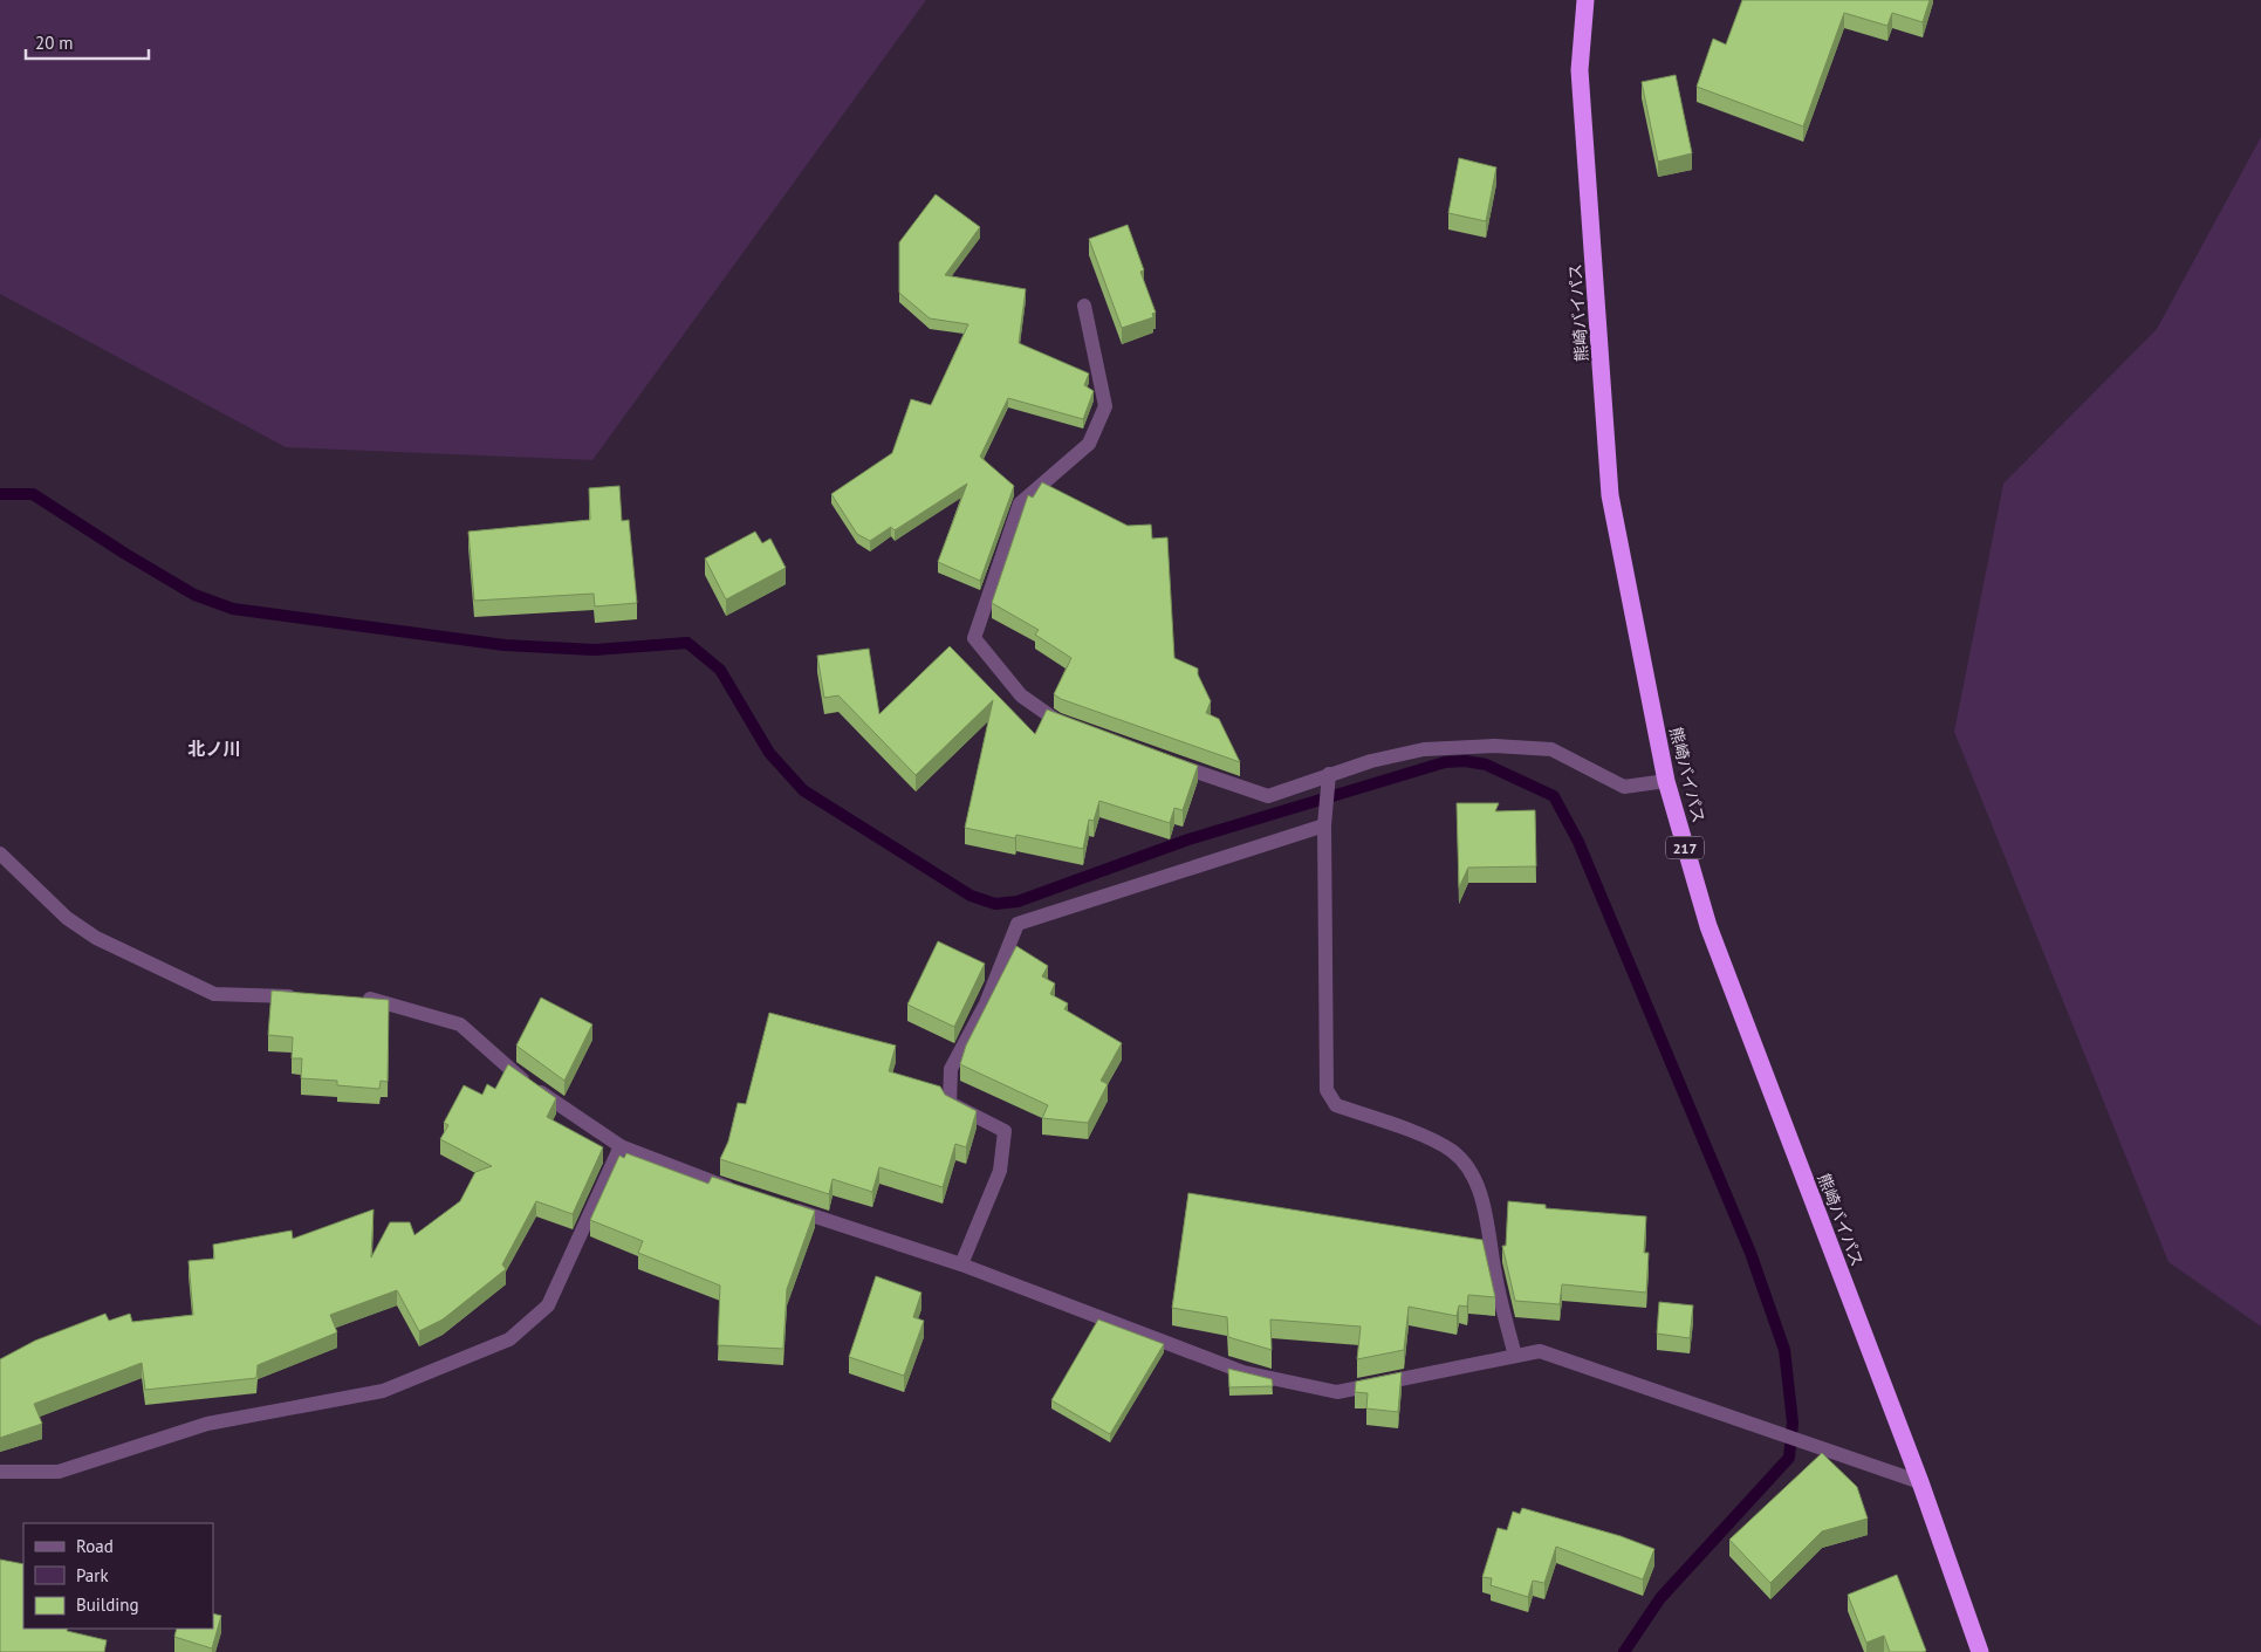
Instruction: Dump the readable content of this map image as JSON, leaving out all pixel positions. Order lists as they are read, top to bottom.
{
  "streets": {
    "highway": ["熊崎バイパス", "217"]
  },
  "districts": ["北ノ川"],
  "legend": ["Road", "Park", "Building"],
  "scale_bar": "20 m"
}
